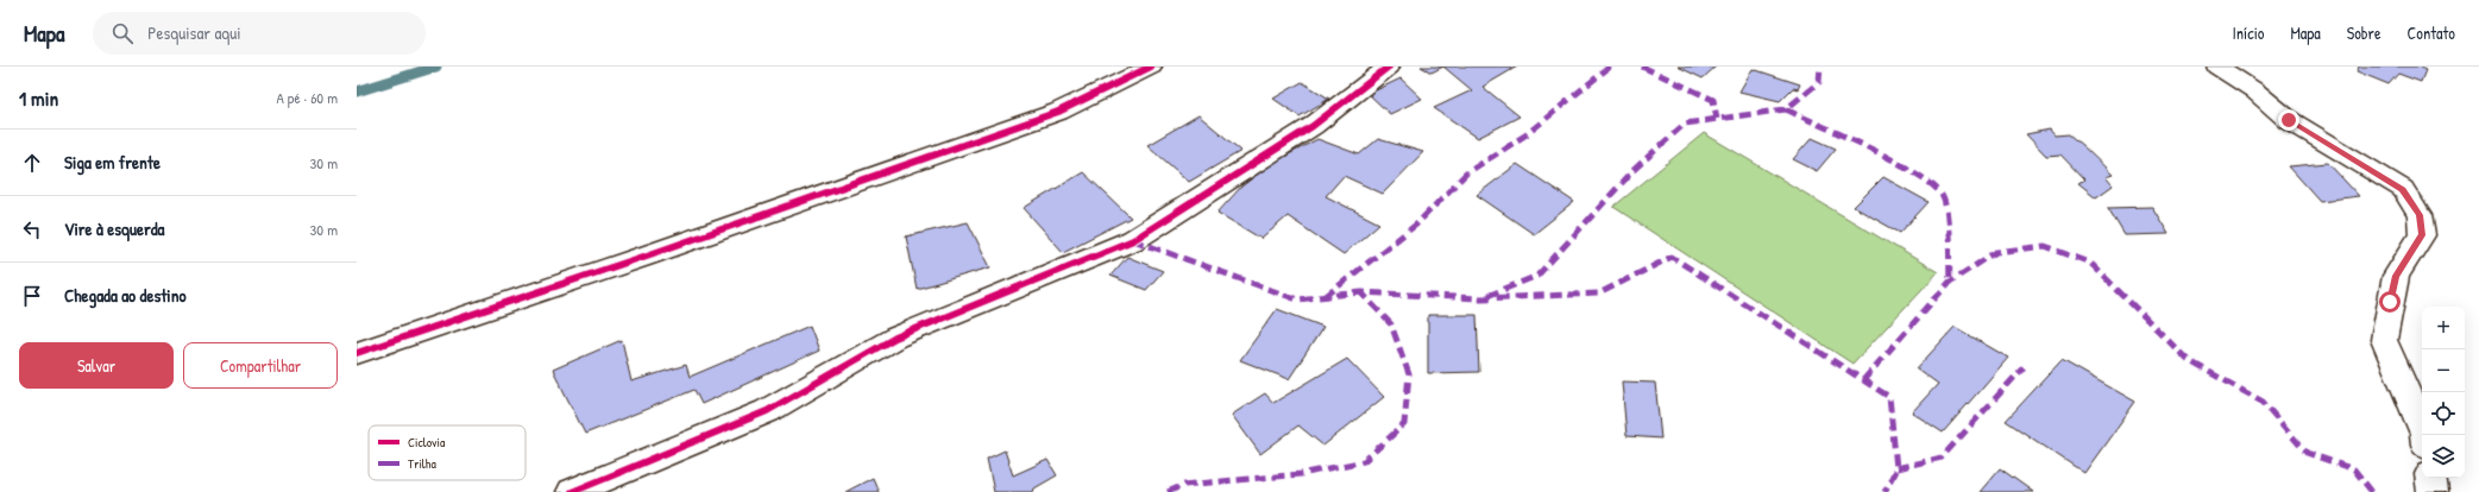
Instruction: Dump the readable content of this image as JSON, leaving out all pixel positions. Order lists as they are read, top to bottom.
{
  "legend": ["Ciclovia", "Trilha"],
  "page": {
    "header": "Mapa",
    "search": "Pesquisar aqui",
    "nav": [
      "Início",
      "Mapa",
      "Sobre",
      "Contato"
    ],
    "heading": ["1 min", "A pé · 60 m"],
    "list": [
      ["Siga em frente", "30 m"],
      ["Vire à esquerda", "30 m"],
      "Chegada ao destino"
    ],
    "map_buttons": ["+", "−"],
    "buttons": ["Salvar", "Compartilhar"]
  }
}
